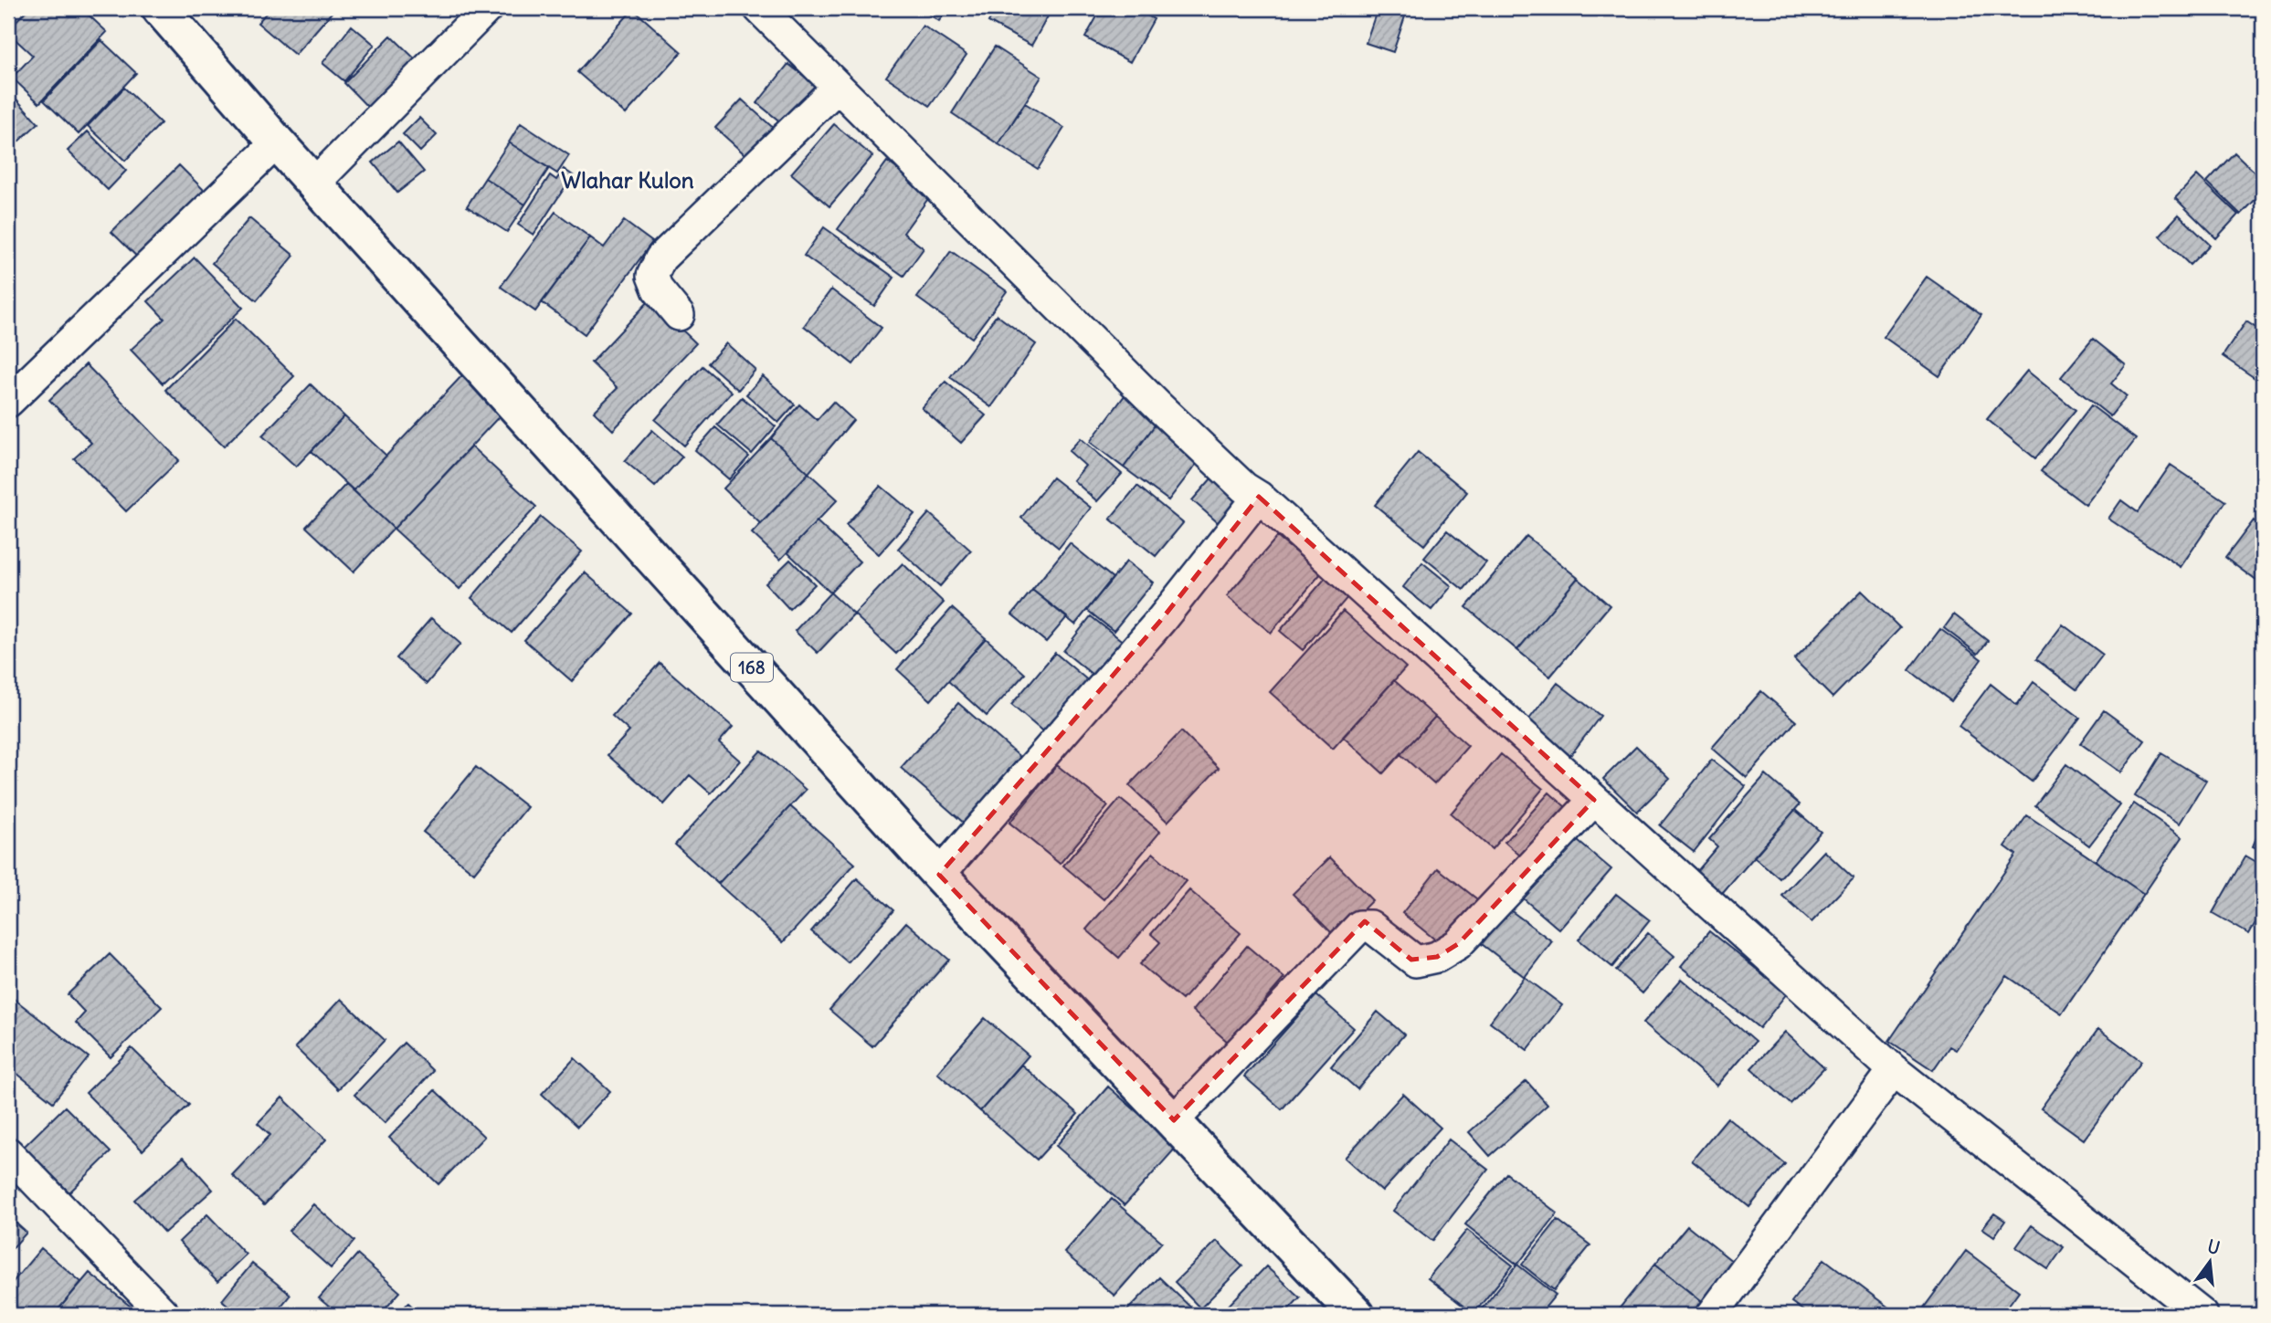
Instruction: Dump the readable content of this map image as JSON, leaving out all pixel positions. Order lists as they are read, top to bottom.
{
  "streets": {
    "main road": ["168"]
  },
  "districts": ["Wlahar Kulon"],
  "north": "top"
}
